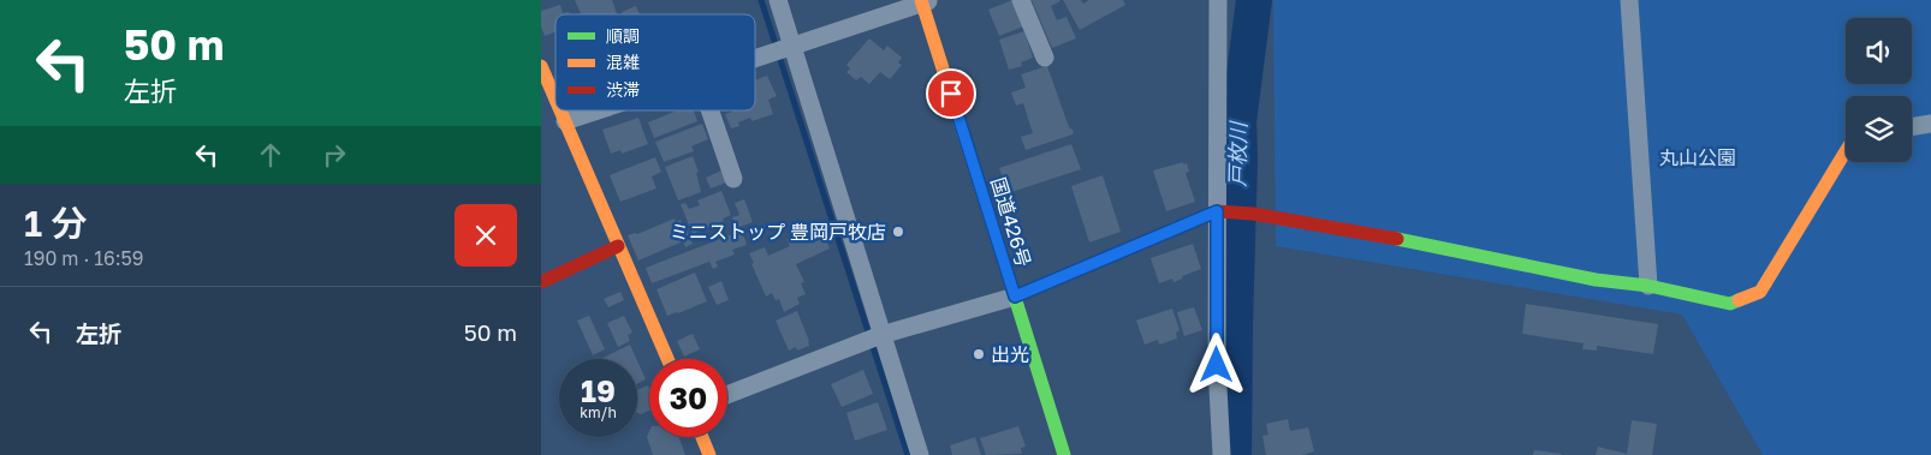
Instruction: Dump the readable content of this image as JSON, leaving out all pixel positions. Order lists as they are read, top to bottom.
{
  "streets": {
    "main road": ["国道426号"]
  },
  "water": ["戸枚川"],
  "parks": ["丸山公園"],
  "places": ["ミニストップ 豊岡戸牧店", "出光"],
  "legend": ["順調", "混雑", "渋滞"],
  "page": {
    "turn": ["50 m", "左折"],
    "heading": ["1 分", "190 m · 16:59"],
    "list": [
      {
        "name": "左折",
        "value": "50 m"
      }
    ],
    "speed": "19 km/h",
    "limit": "30"
  }
}
